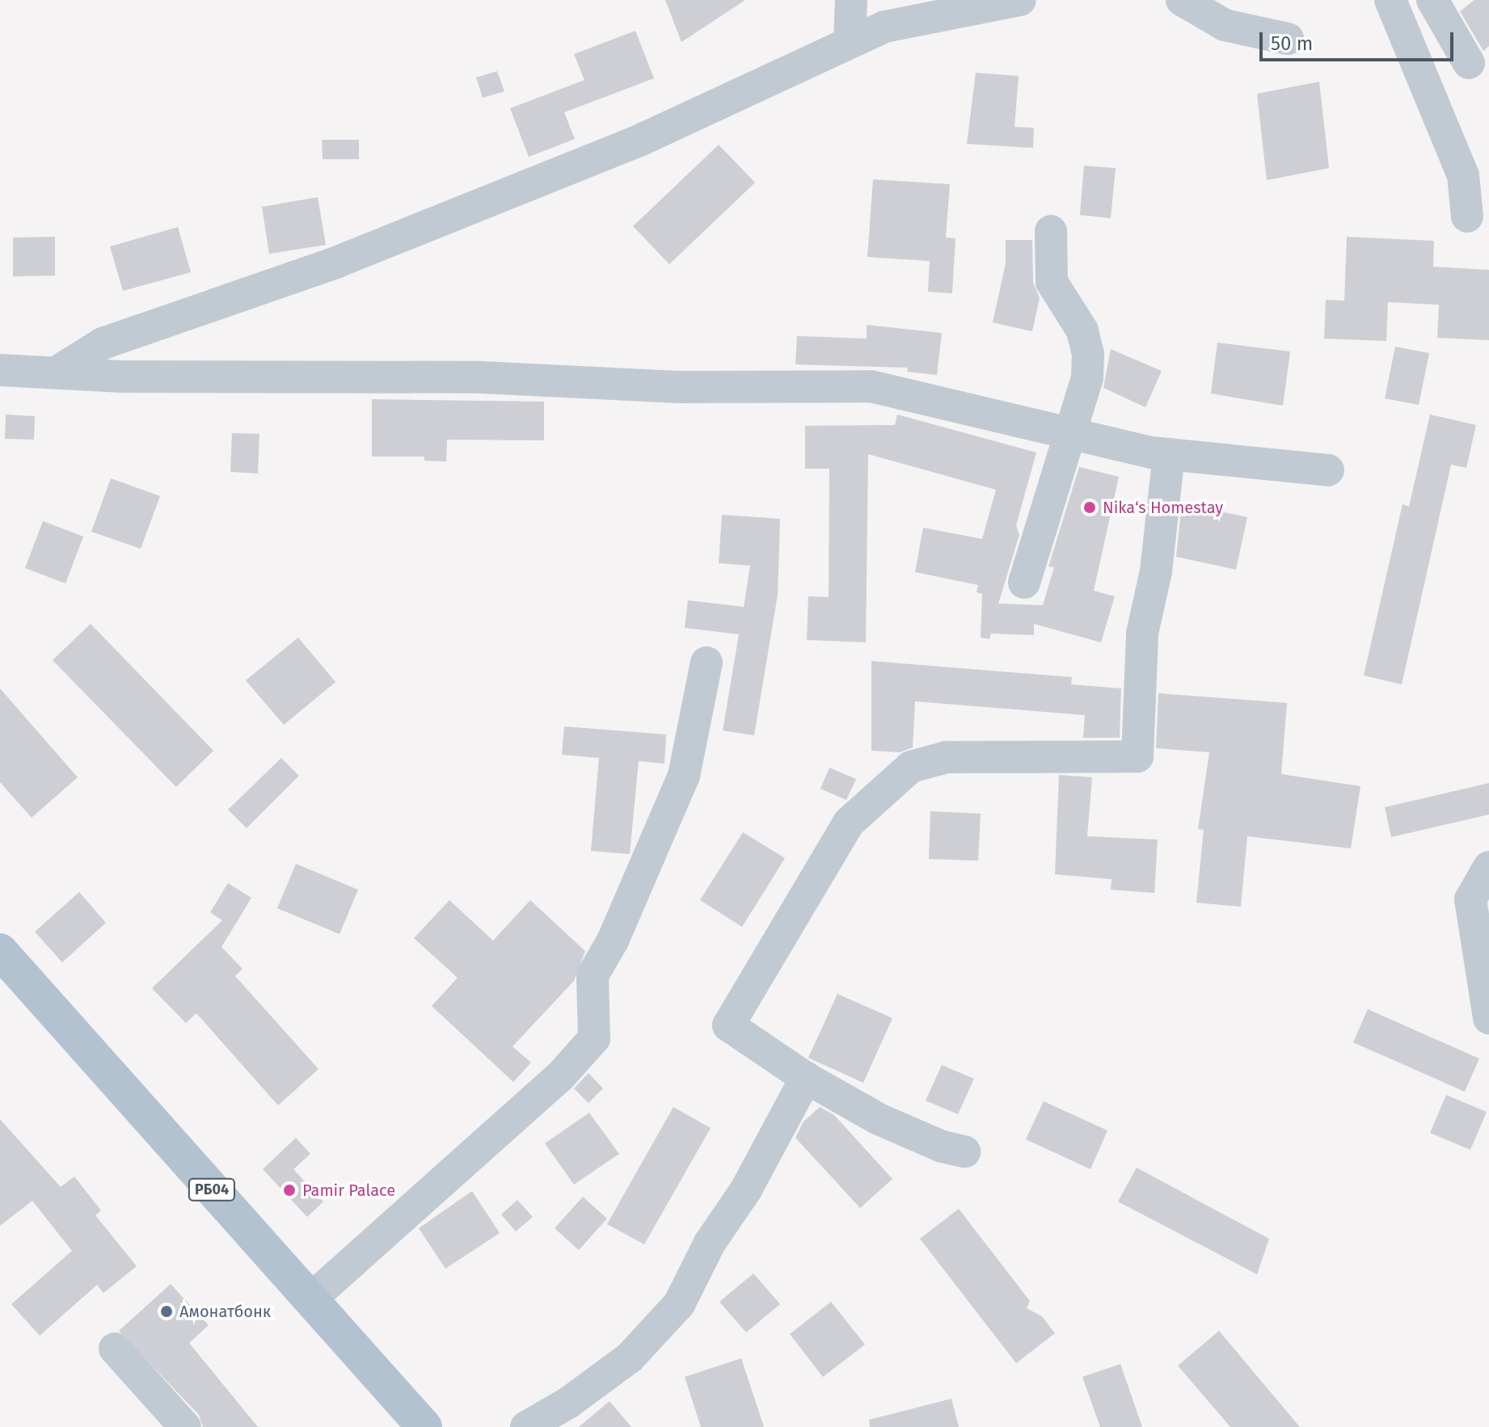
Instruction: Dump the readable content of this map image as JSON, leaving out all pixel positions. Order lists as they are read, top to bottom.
{
  "streets": {
    "main road": ["РБ04"]
  },
  "places": ["Nika‘s Homestay", "Pamir Palace", "Амонатбонк"],
  "scale_bar": "50 m"
}
